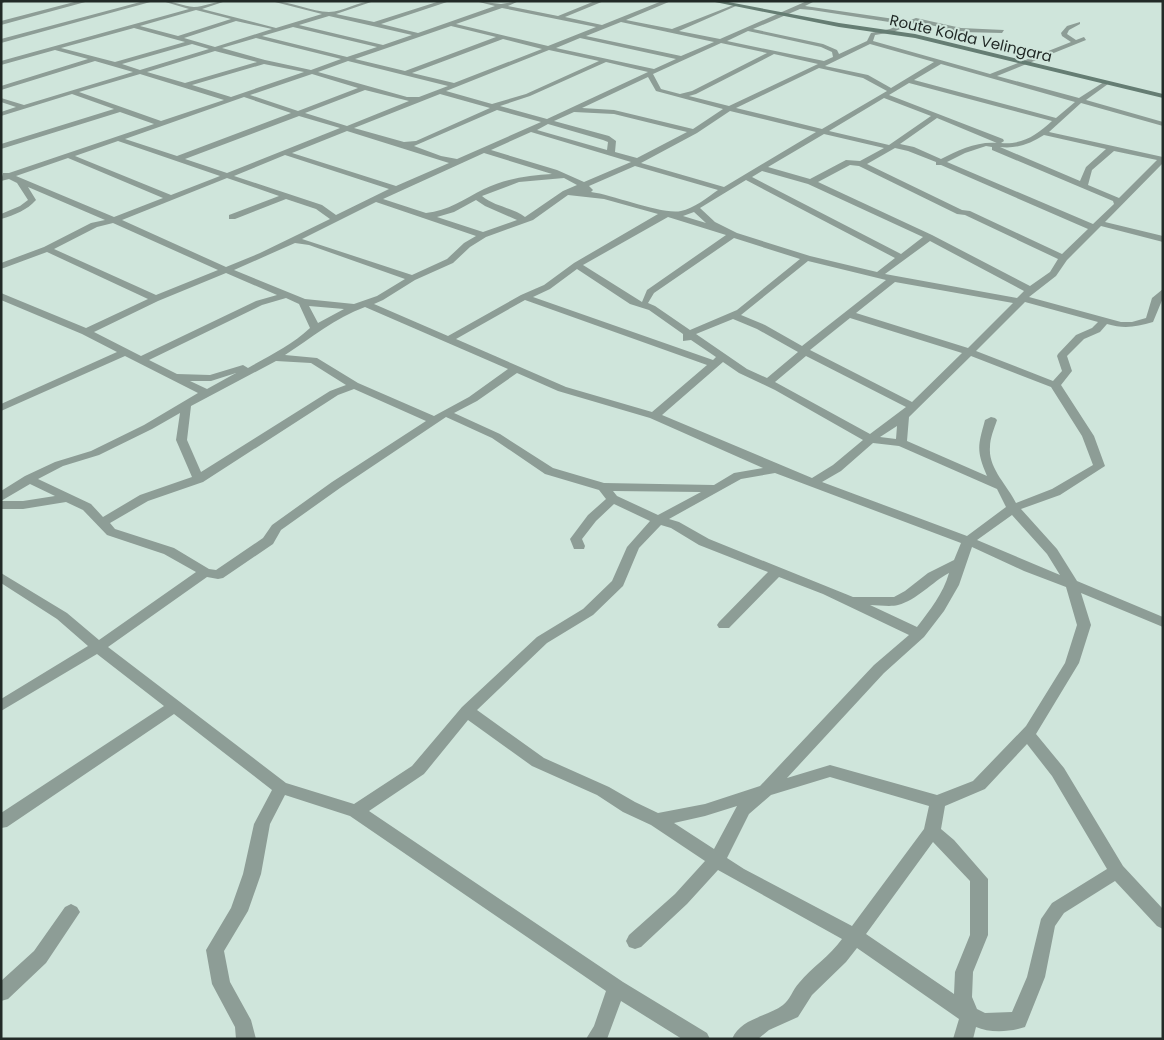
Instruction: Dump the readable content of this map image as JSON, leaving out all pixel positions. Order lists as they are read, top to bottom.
{
  "streets": {
    "main road": ["Route Kolda Velingara"]
  }
}
